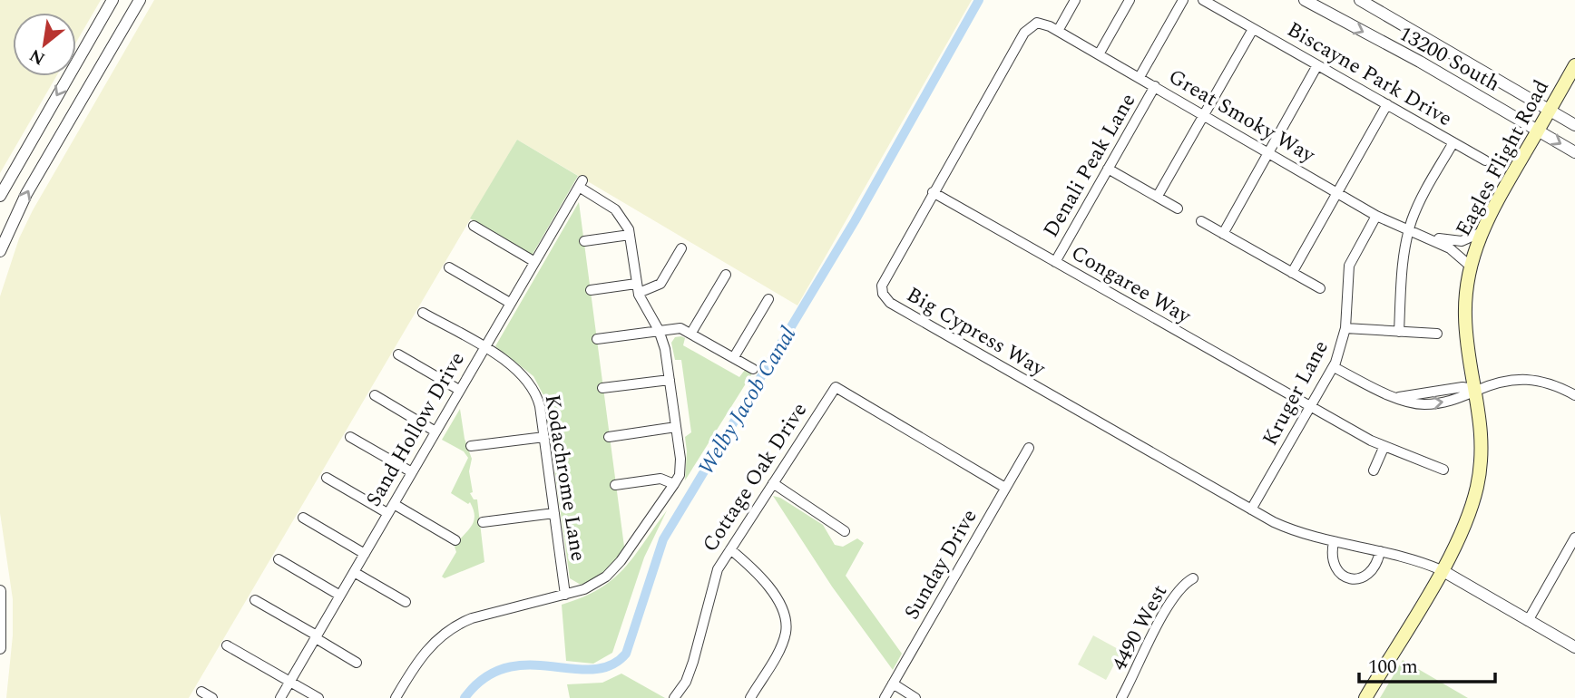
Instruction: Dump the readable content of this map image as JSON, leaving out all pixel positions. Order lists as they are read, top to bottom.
{
  "streets": {
    "main road": ["Eagles Flight Road"],
    "street": [
      "13200 South",
      "Biscayne Park Drive",
      "Great Smoky Way",
      "Denali Peak Lane",
      "Congaree Way",
      "Big Cypress Way",
      "Kruger Lane",
      "Sand Hollow Drive",
      "Cottage Oak Drive",
      "Kodachrome Lane",
      "Sunday Drive",
      "4490 West"
    ]
  },
  "crossings": [
    ["13200 South", "Eagles Flight Road"],
    ["Great Smoky Way", "Eagles Flight Road"],
    ["Great Smoky Way", "Denali Peak Lane"],
    ["Great Smoky Way", "Big Cypress Way"],
    ["Great Smoky Way", "Kruger Lane"],
    ["Eagles Flight Road", "Big Cypress Way"],
    ["Denali Peak Lane", "Congaree Way"],
    ["Congaree Way", "Big Cypress Way"],
    ["Congaree Way", "Kruger Lane"],
    ["Big Cypress Way", "Kruger Lane"],
    ["Sand Hollow Drive", "Kodachrome Lane"],
    ["Cottage Oak Drive", "Sunday Drive"]
  ],
  "water": ["Welby Jacob Canal"],
  "scale_bar": "100 m",
  "north": "bottom left"
}
